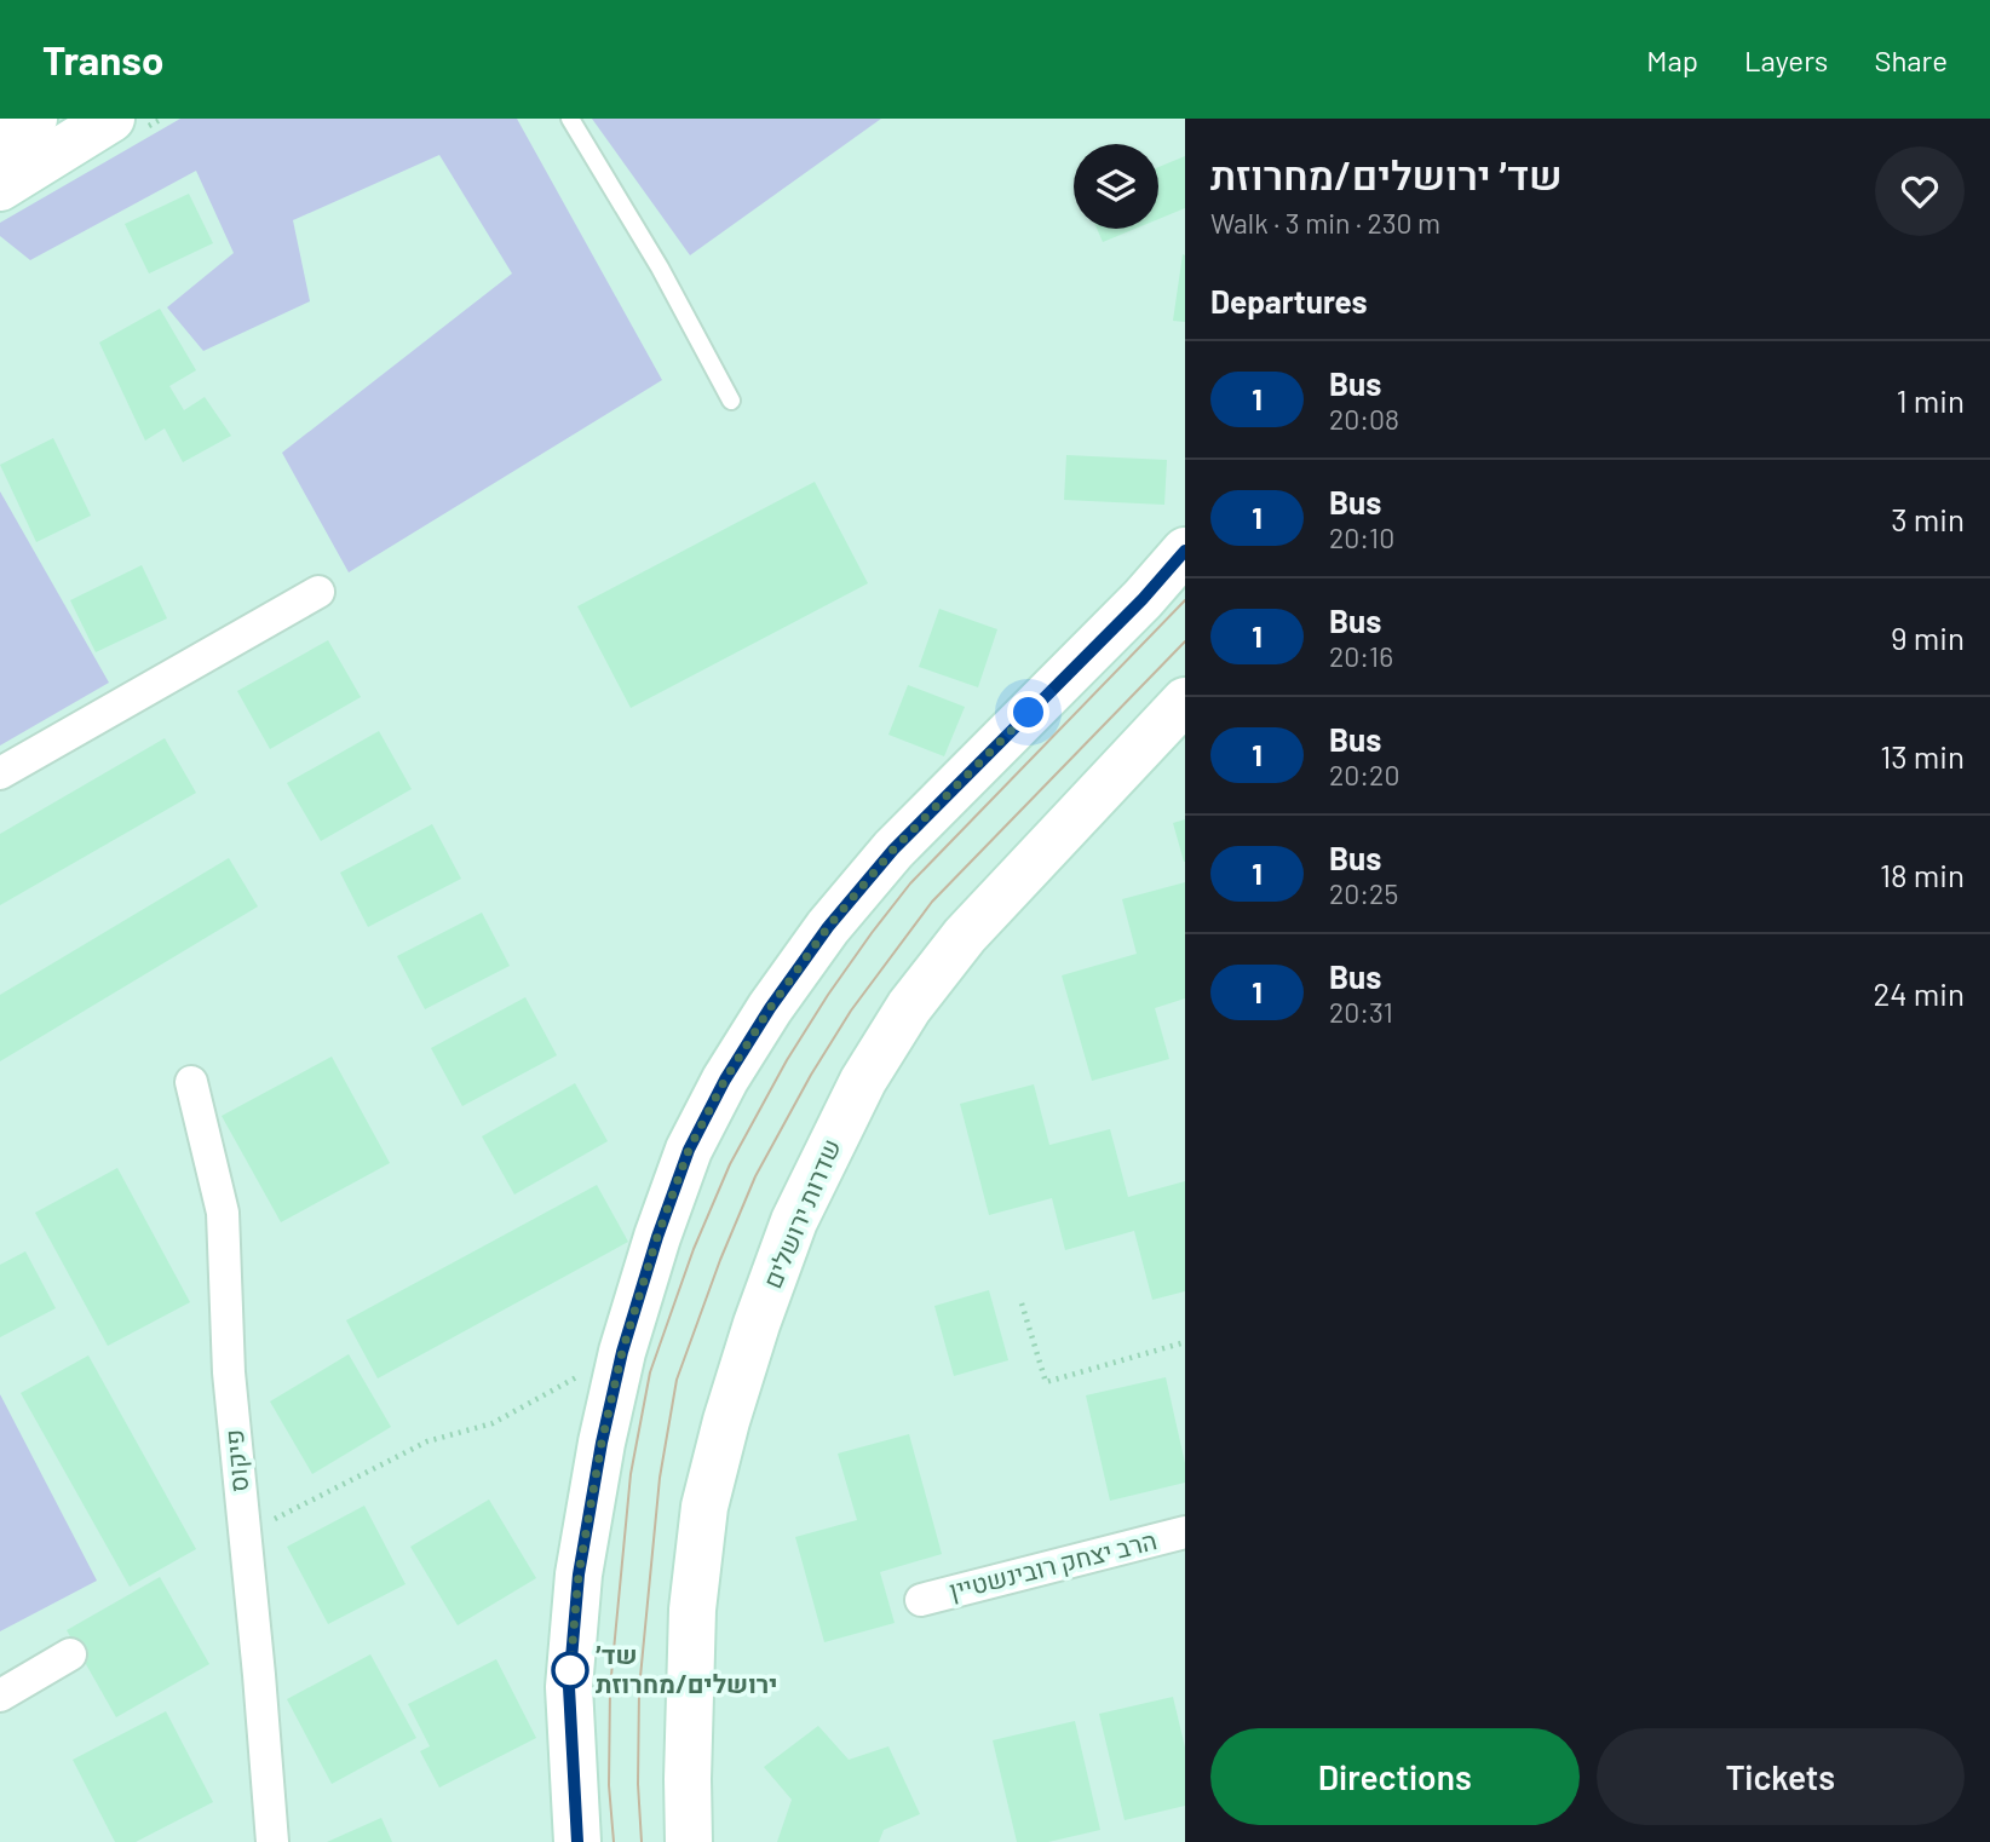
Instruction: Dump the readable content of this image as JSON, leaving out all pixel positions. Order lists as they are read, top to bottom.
{
  "streets": {
    "main road": ["שדרות ירושלים"],
    "street": ["פיקוס", "הרב יצחק רובינשטיין"]
  },
  "places": ["שד׳ ירושלים/מחרוזת"],
  "lines": ["bus line 1"],
  "page": {
    "header": "Transo",
    "nav": ["Map", "Layers", "Share"],
    "heading": [
      ["שד׳ ירושלים/מחרוזת", "Walk · 3 min · 230 m"],
      "Departures"
    ],
    "list": [
      {
        "mark": "1",
        "name": "Bus",
        "note": "20:08",
        "value": "1 min"
      },
      {
        "mark": "1",
        "name": "Bus",
        "note": "20:10",
        "value": "3 min"
      },
      {
        "mark": "1",
        "name": "Bus",
        "note": "20:16",
        "value": "9 min"
      },
      {
        "mark": "1",
        "name": "Bus",
        "note": "20:20",
        "value": "13 min"
      },
      {
        "mark": "1",
        "name": "Bus",
        "note": "20:25",
        "value": "18 min"
      },
      {
        "mark": "1",
        "name": "Bus",
        "note": "20:31",
        "value": "24 min"
      }
    ],
    "buttons": ["Directions", "Tickets"]
  }
}
